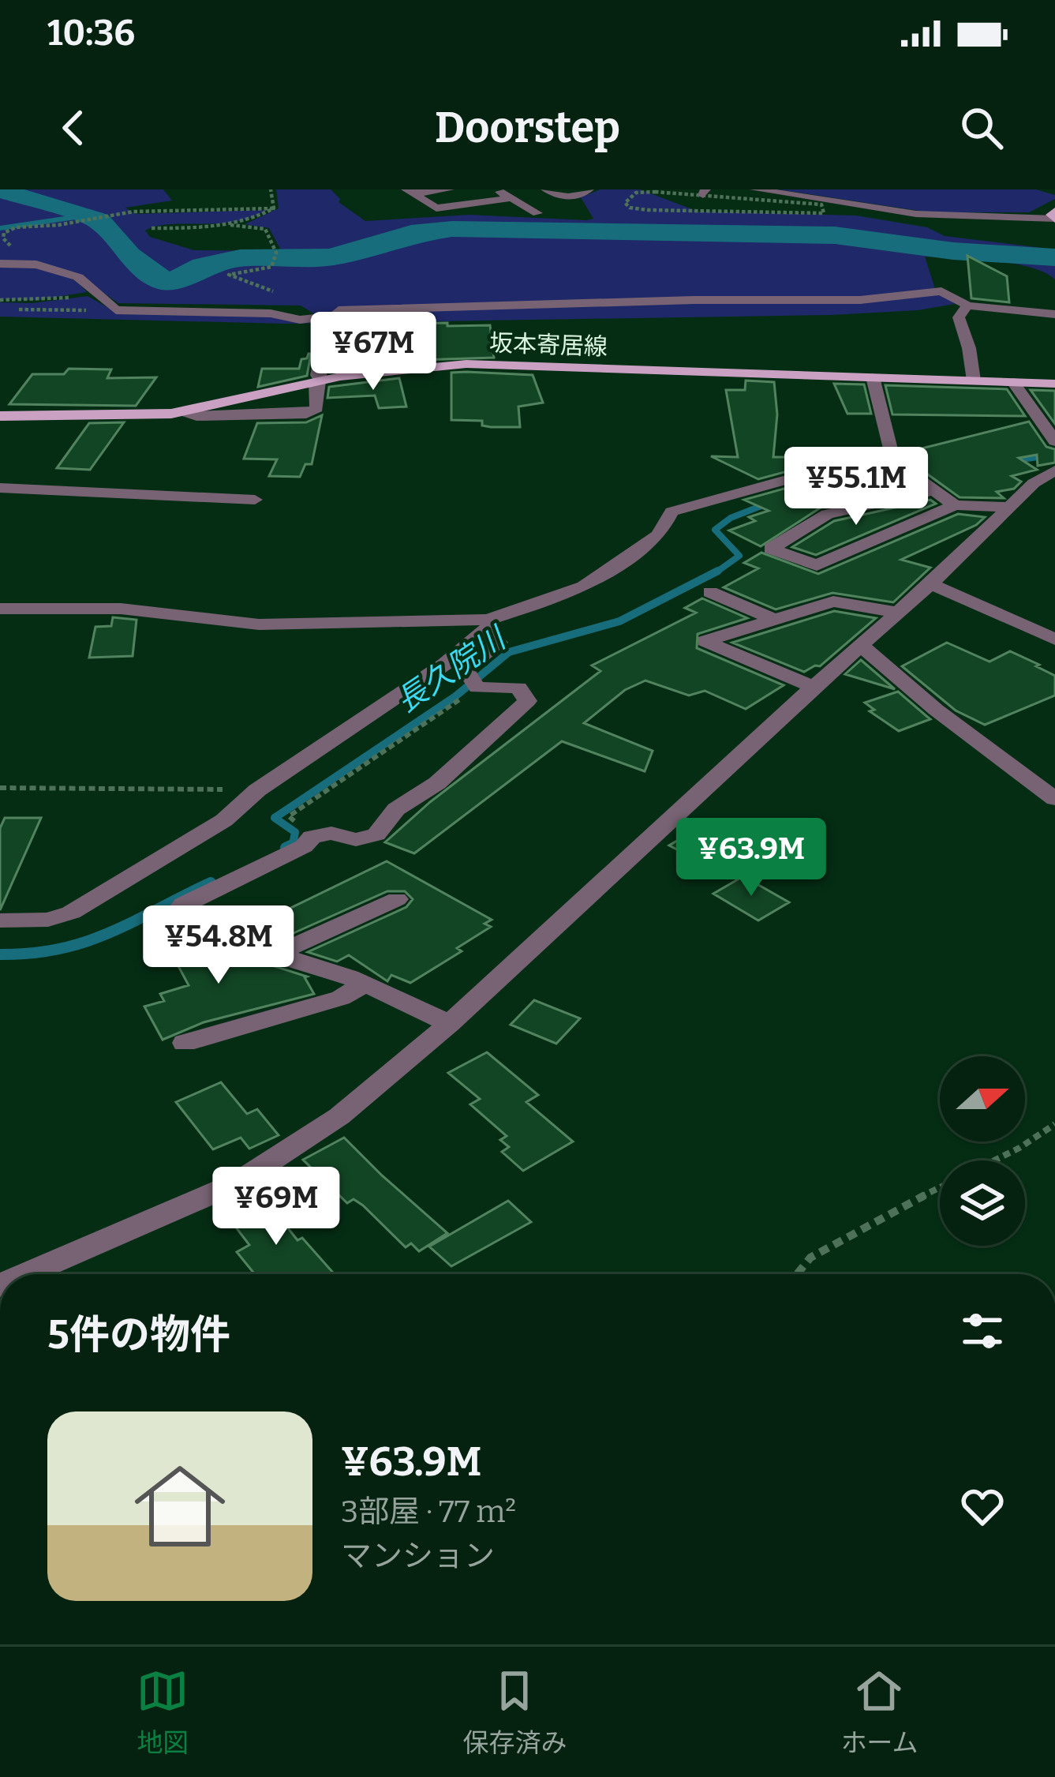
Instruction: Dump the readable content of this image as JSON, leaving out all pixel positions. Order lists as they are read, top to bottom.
{
  "streets": {
    "main road": ["坂本寄居線"]
  },
  "water": ["長久院川"],
  "north": "right",
  "page": {
    "status": "10:36",
    "header": "Doorstep",
    "price": [
      "¥67M",
      "¥55.1M",
      "¥63.9M",
      "¥54.8M",
      "¥69M"
    ],
    "heading": "5件の物件",
    "list": [
      {
        "name": "¥63.9M",
        "note": "3部屋 · 77 m² · マンション"
      }
    ],
    "tabs": ["地図", "保存済み", "ホーム"]
  }
}
